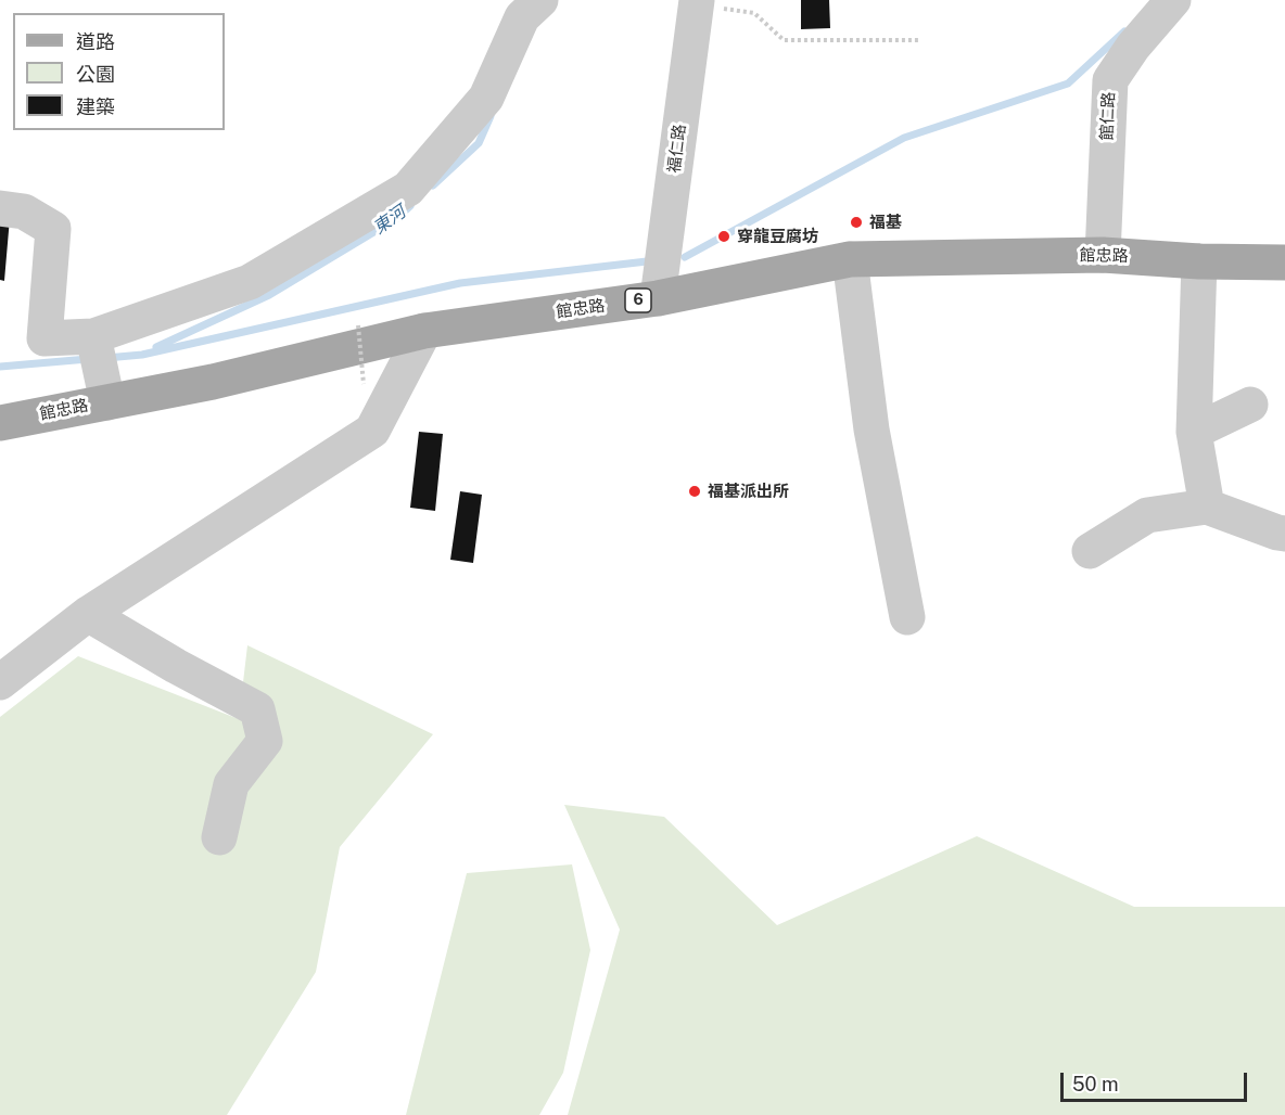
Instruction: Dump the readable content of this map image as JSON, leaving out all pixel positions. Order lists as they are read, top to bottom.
{
  "streets": {
    "main road": ["館忠路", "6"],
    "street": ["館仁路", "福仁路"]
  },
  "crossings": [
    ["館仁路", "館忠路"],
    ["福仁路", "館忠路"]
  ],
  "water": ["東河"],
  "places": ["福基", "穿龍豆腐坊", "福基派出所"],
  "legend": ["道路", "公園", "建築"],
  "scale_bar": "50 m"
}
